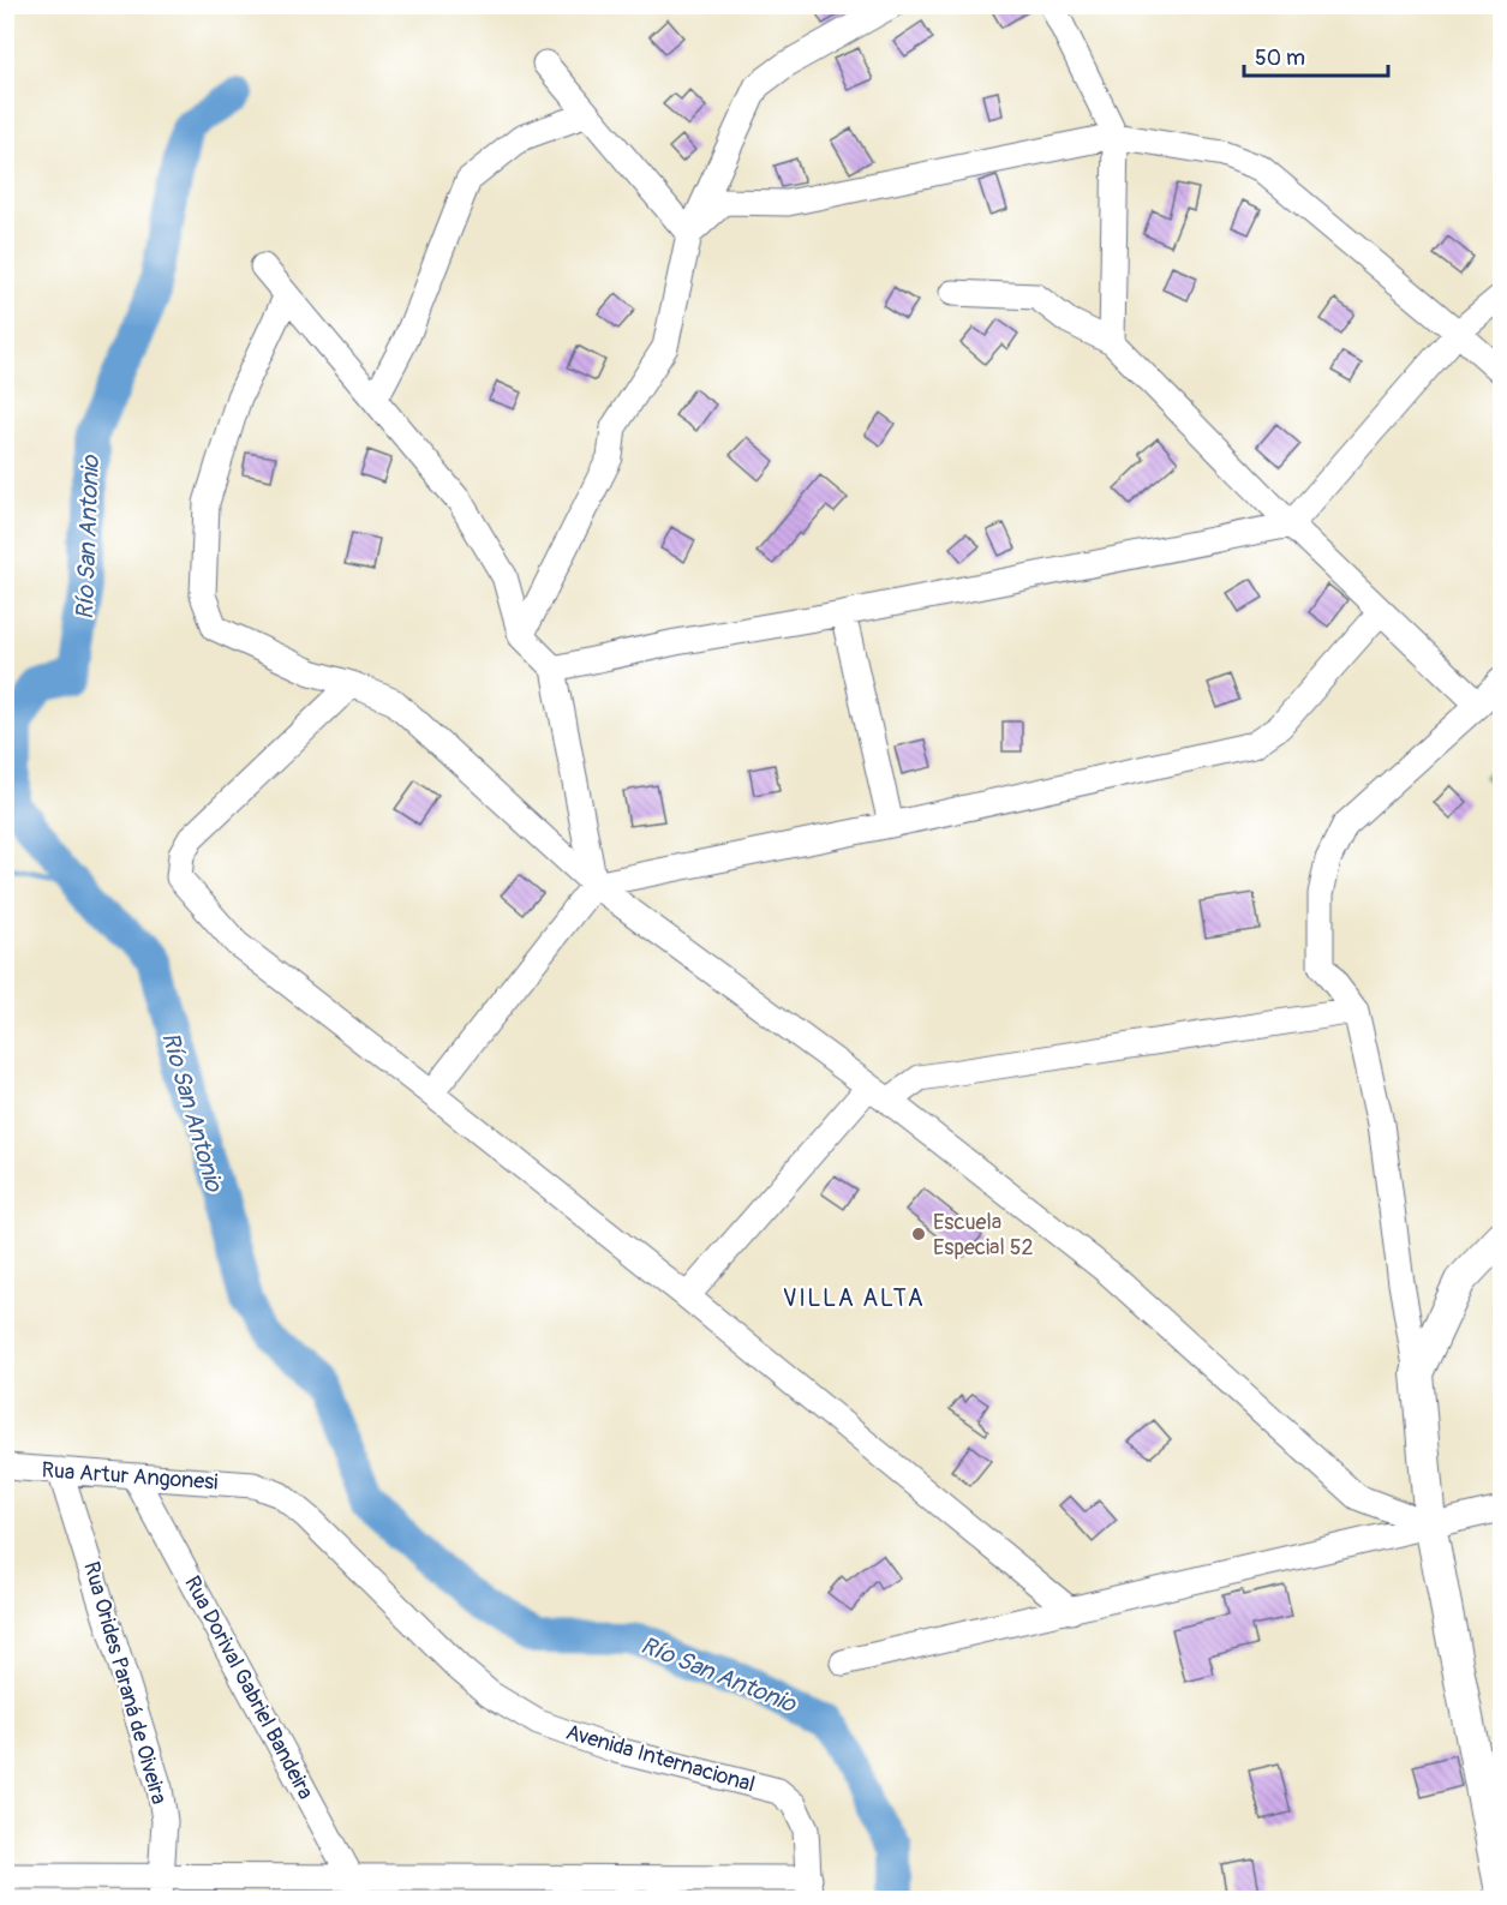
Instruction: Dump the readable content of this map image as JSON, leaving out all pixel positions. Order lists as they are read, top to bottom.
{
  "streets": {
    "street": [
      "Rua Artur Angonesi",
      "Rua Orides Paraná de Oiveira",
      "Rua Dorival Gabriel Bandeira",
      "Avenida Internacional"
    ]
  },
  "crossings": [
    ["Rua Artur Angonesi", "Rua Orides Paraná de Oiveira"],
    ["Rua Artur Angonesi", "Rua Dorival Gabriel Bandeira"],
    ["Rua Artur Angonesi", "Avenida Internacional"]
  ],
  "districts": ["VILLA ALTA"],
  "water": ["Río San Antonio"],
  "places": ["Escuela Especial 52"],
  "scale_bar": "50 m"
}
